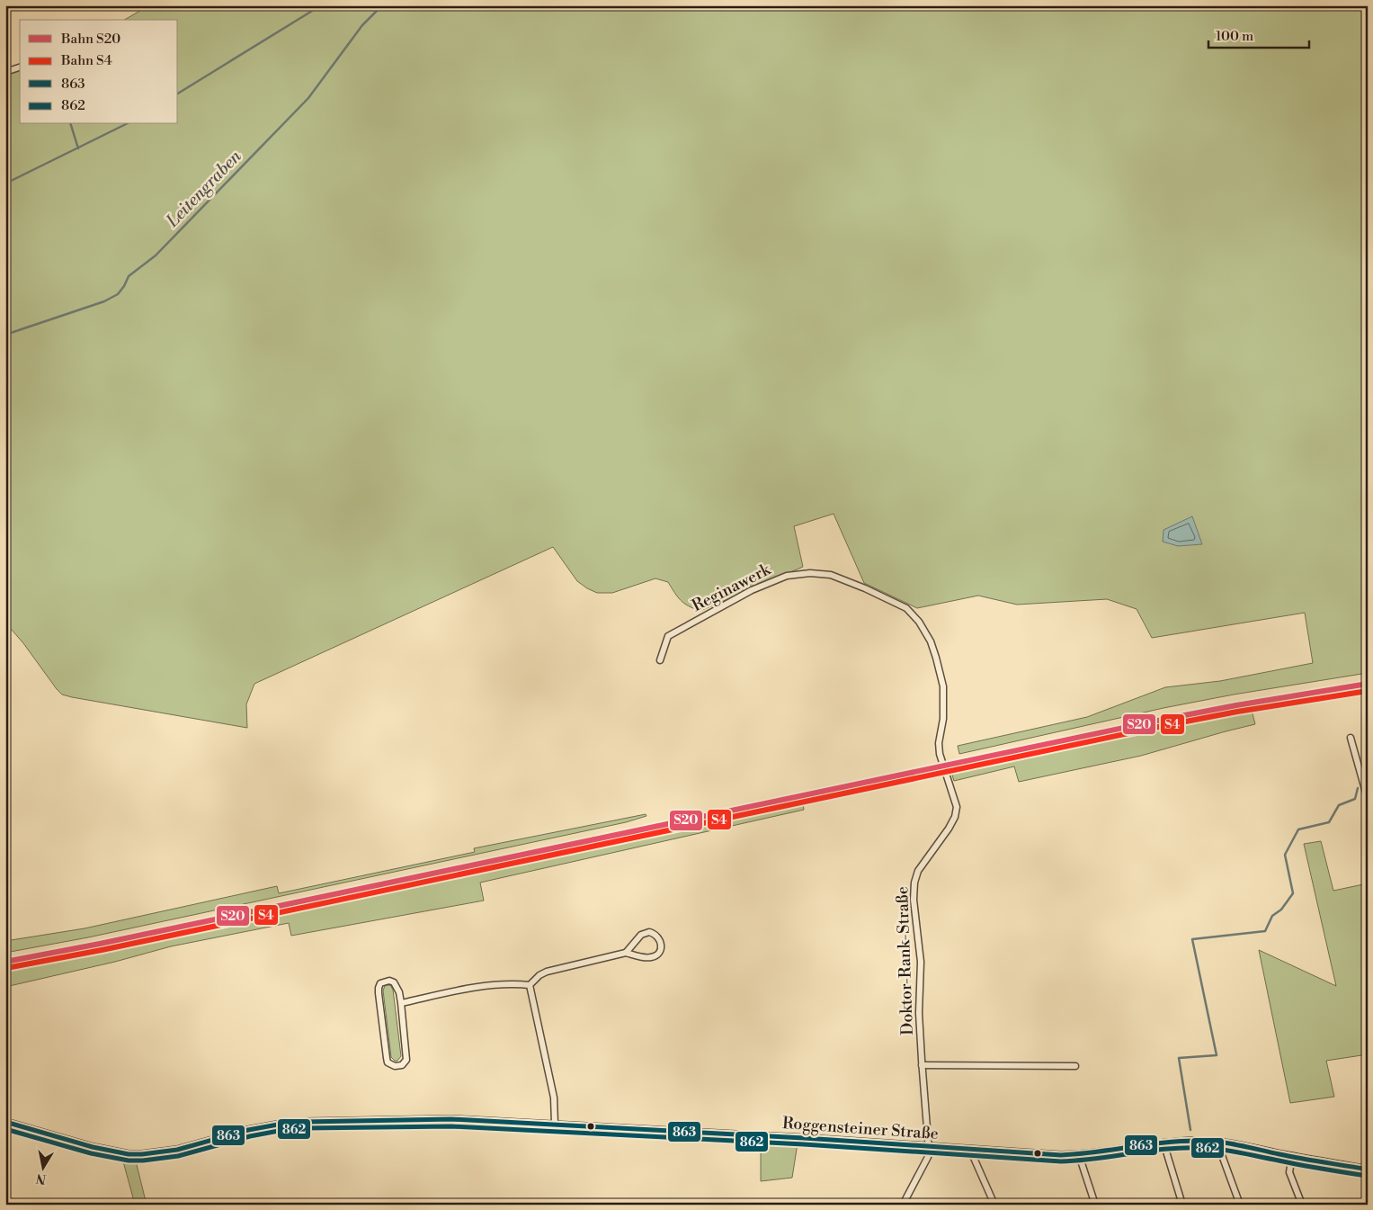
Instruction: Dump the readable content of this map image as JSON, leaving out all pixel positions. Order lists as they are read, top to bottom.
{
  "streets": {
    "street": ["Reginawerk", "Doktor-Rank-Straße", "Roggensteiner Straße"]
  },
  "crossings": [
    ["Reginawerk", "Doktor-Rank-Straße"],
    ["Doktor-Rank-Straße", "Roggensteiner Straße"]
  ],
  "water": ["Leitengraben"],
  "lines": [
    "rail line S20",
    "rail line S4",
    "transit line 863",
    "transit line 862"
  ],
  "legend": [
    "Bahn S20",
    "Bahn S4",
    "863",
    "862"
  ],
  "scale_bar": "100 m",
  "north": "bottom"
}
